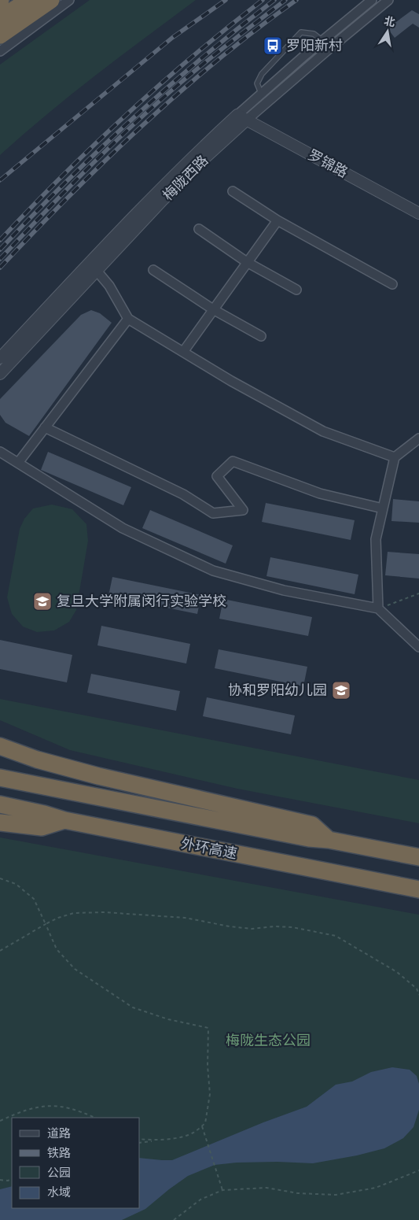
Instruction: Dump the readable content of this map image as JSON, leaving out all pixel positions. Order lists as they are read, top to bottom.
{
  "streets": {
    "highway": ["外环高速"],
    "street": ["罗锦路", "梅陇西路"]
  },
  "crossings": [
    ["罗锦路", "梅陇西路"]
  ],
  "parks": ["梅陇生态公园"],
  "places": {
    "bus stop": ["罗阳新村"],
    "school or university": ["复旦大学附属闵行实验学校", "协和罗阳幼儿园"]
  },
  "legend": [
    "道路",
    "铁路",
    "公园",
    "水域"
  ],
  "north": "top"
}
